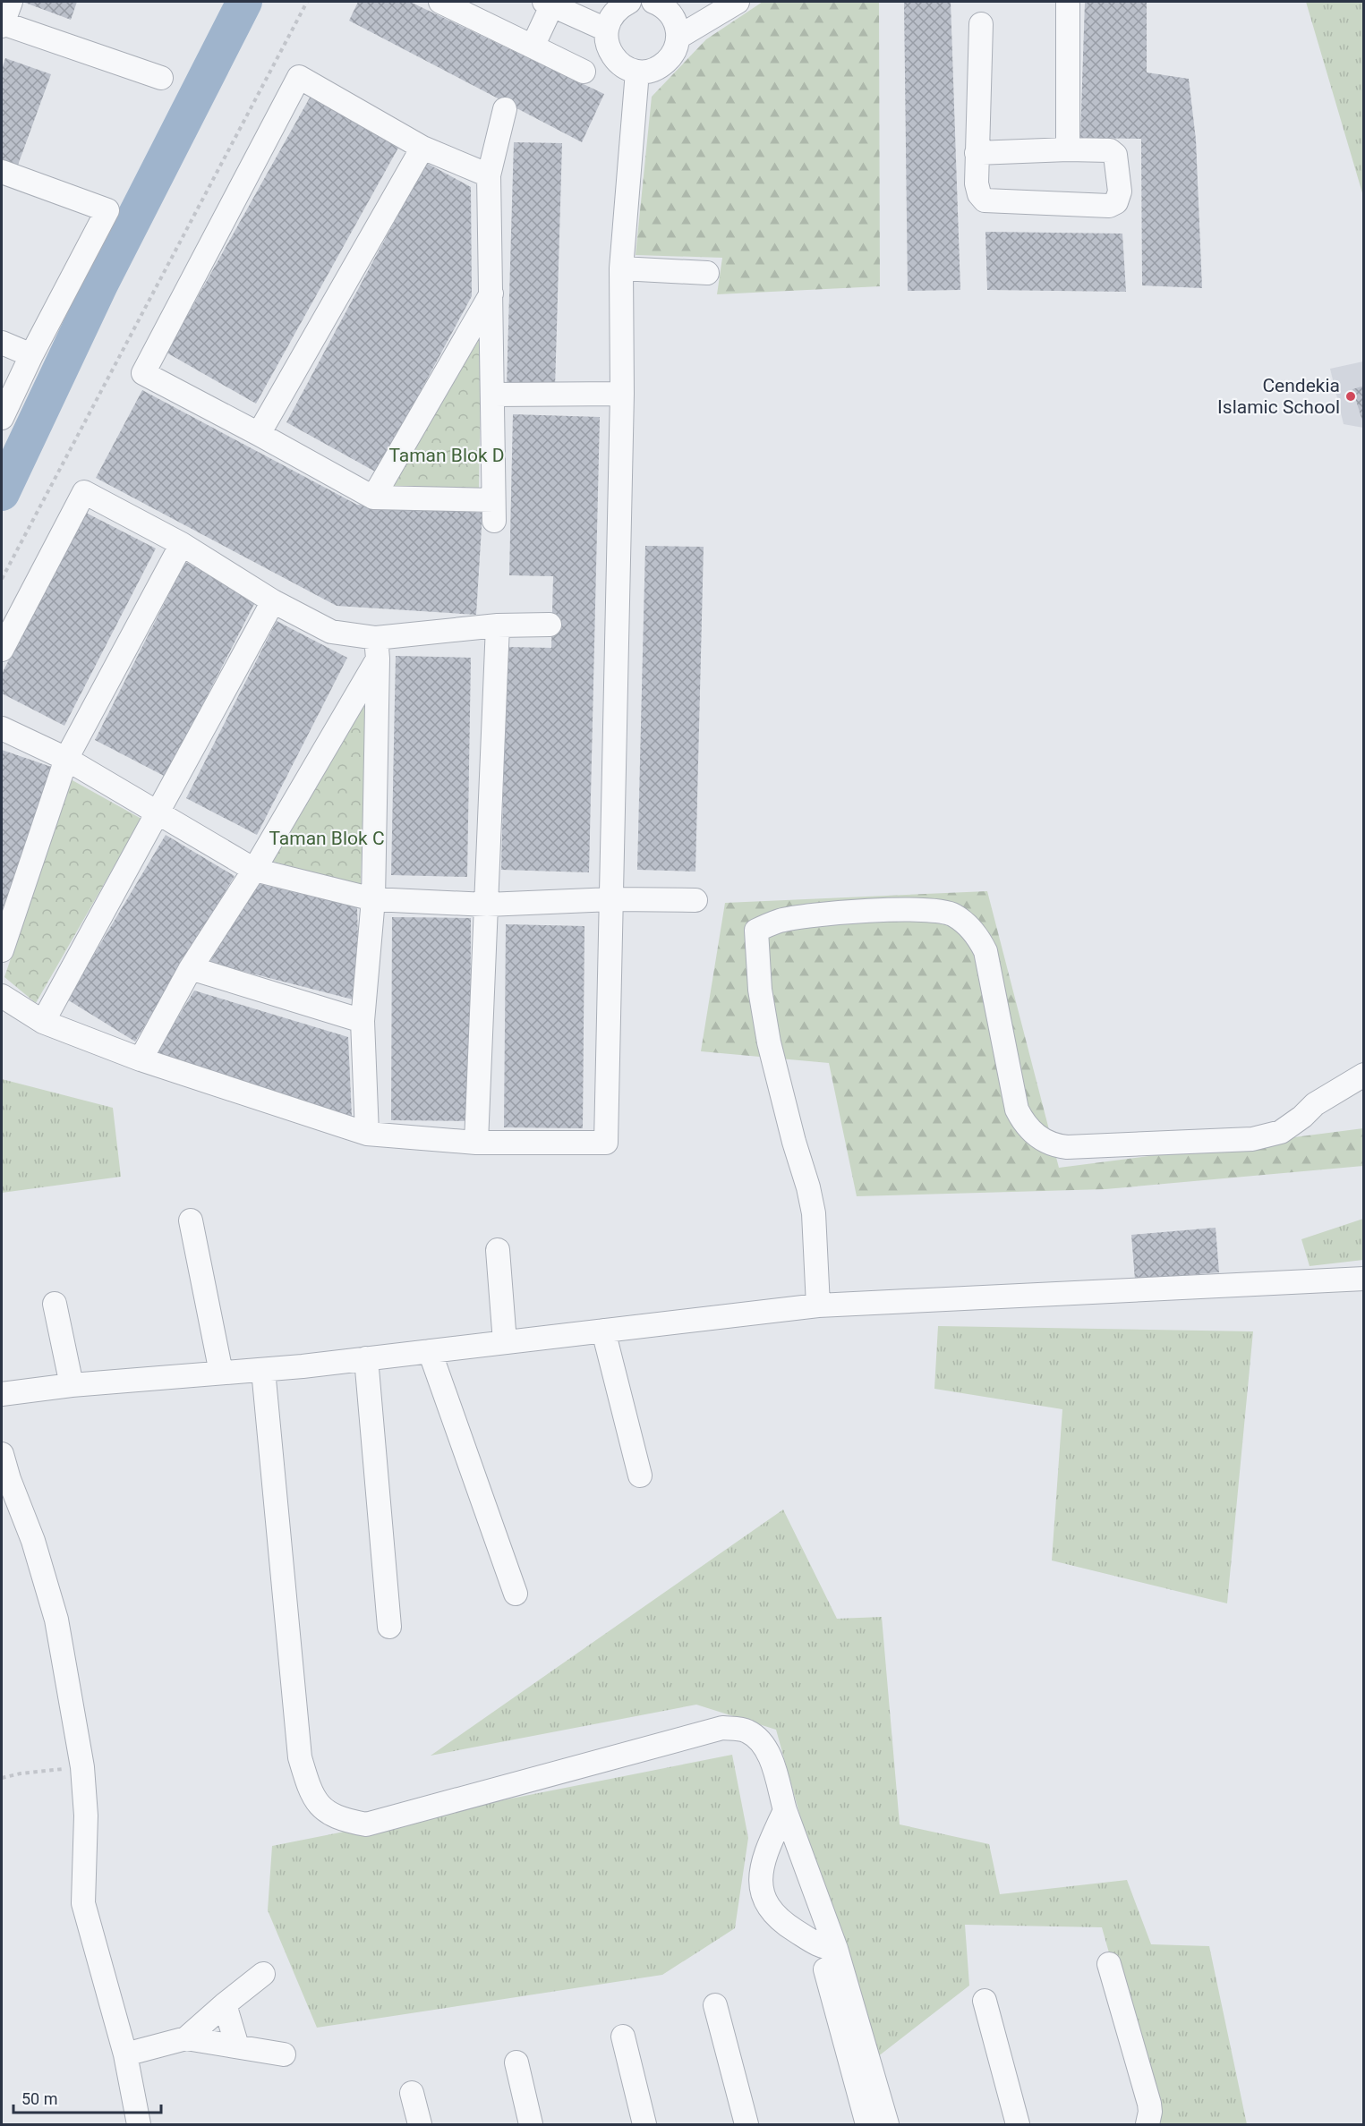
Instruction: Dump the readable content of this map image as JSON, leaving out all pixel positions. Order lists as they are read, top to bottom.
{
  "parks": ["Taman Blok D", "Taman Blok C"],
  "places": ["Cendekia Islamic School"],
  "scale_bar": "50 m"
}
